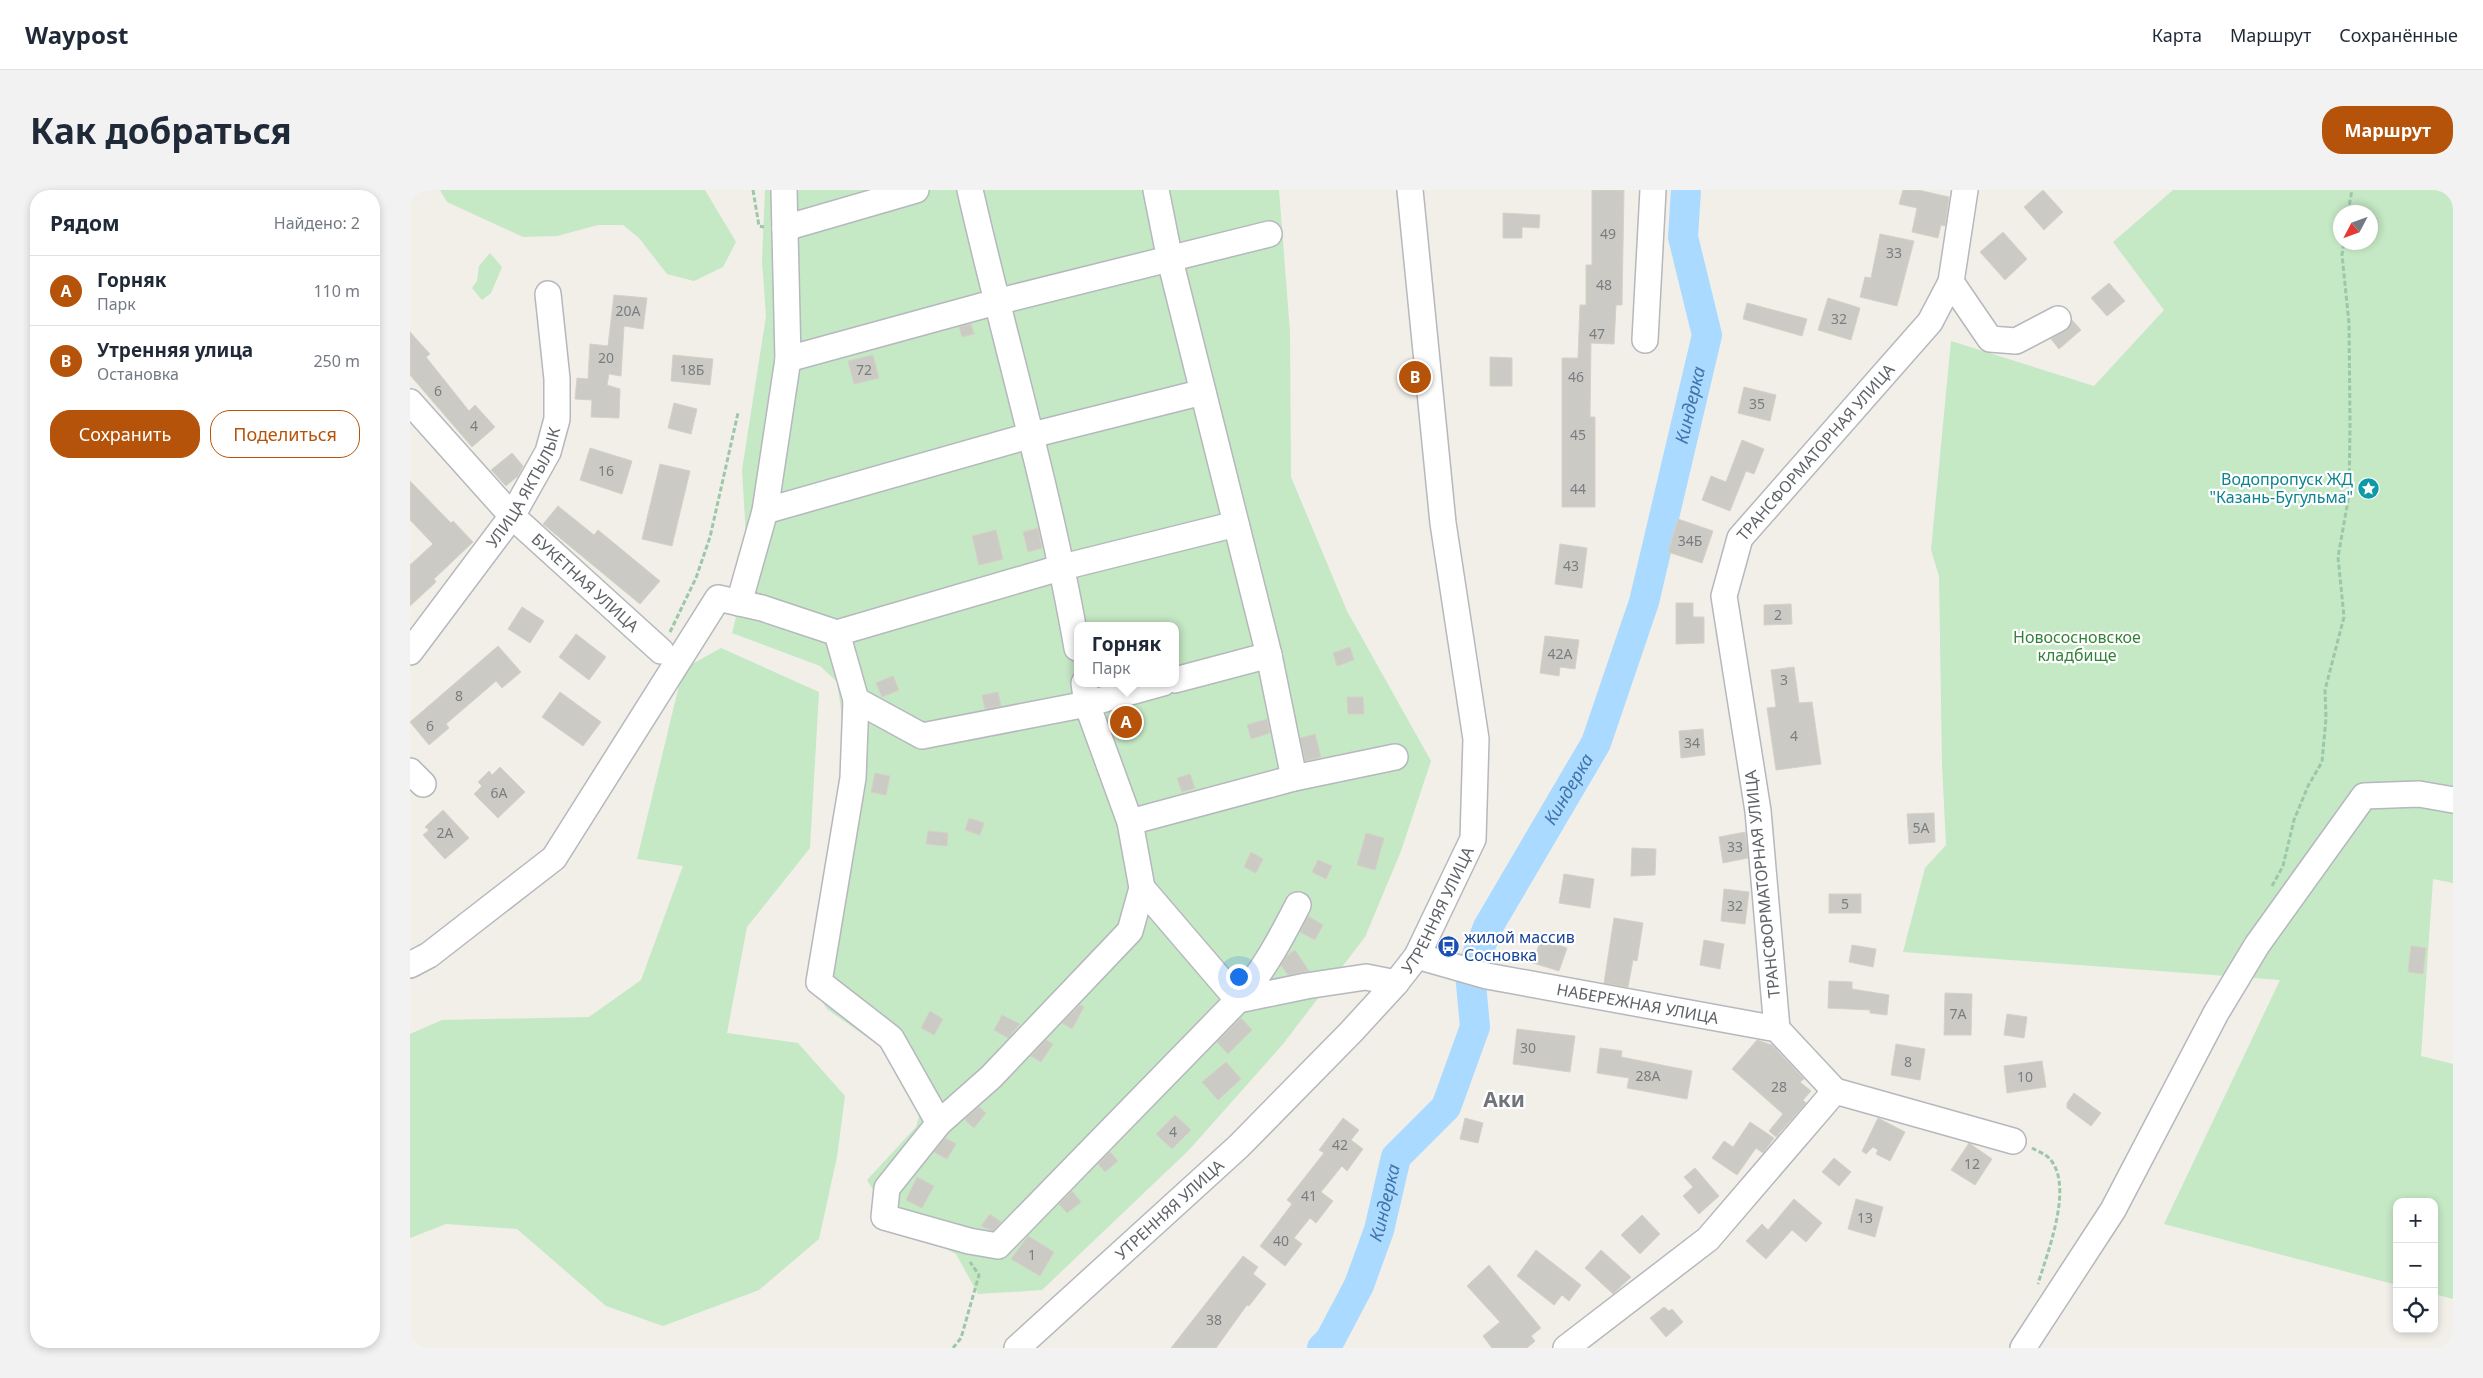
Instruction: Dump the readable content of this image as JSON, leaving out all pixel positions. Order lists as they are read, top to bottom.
{
  "streets": {
    "street": [
      "ТРАНСФОРМАТОРНАЯ УЛИЦА",
      "УЛИЦА ЯКТЫЛЫК",
      "БУКЕТНАЯ УЛИЦА",
      "УТРЕННЯЯ УЛИЦА",
      "НАБЕРЕЖНАЯ УЛИЦА"
    ]
  },
  "crossings": [
    ["ТРАНСФОРМАТОРНАЯ УЛИЦА", "НАБЕРЕЖНАЯ УЛИЦА"],
    ["УЛИЦА ЯКТЫЛЫК", "БУКЕТНАЯ УЛИЦА"],
    ["УТРЕННЯЯ УЛИЦА", "НАБЕРЕЖНАЯ УЛИЦА"]
  ],
  "districts": ["Аки"],
  "water": ["Киндерка"],
  "parks": ["Новососновское кладбище"],
  "places": {
    "place": ["Водопропуск ЖД \"Казань-Бугульма\""],
    "bus stop": ["жилой массив Сосновка"]
  },
  "house_numbers": [
    "49",
    "33",
    "48",
    "20А",
    "32",
    "47",
    "20",
    "18Б",
    "72",
    "46",
    "6",
    "35",
    "4",
    "45",
    "16",
    "44",
    "34Б",
    "43",
    "2",
    "42А",
    "3",
    "8",
    "6",
    "4",
    "34",
    "6А",
    "5А",
    "2А",
    "33",
    "5",
    "32",
    "7А",
    "30",
    "8",
    "28А",
    "10",
    "28",
    "4",
    "42",
    "12",
    "41",
    "13",
    "40",
    "1",
    "38"
  ],
  "north": "bottom left",
  "page": {
    "header": "Waypost",
    "nav": ["Карта", "Маршрут", "Сохранённые"],
    "buttons": [
      "Маршрут",
      ["Сохранить", "Поделиться"]
    ],
    "title": "Как добраться",
    "heading": ["Рядом", "Найдено: 2"],
    "list": [
      {
        "mark": "A",
        "name": "Горняк",
        "note": "Парк",
        "value": "110 m"
      },
      {
        "mark": "B",
        "name": "Утренняя улица",
        "note": "Остановка",
        "value": "250 m"
      }
    ],
    "pins": ["B", "A"],
    "popup": ["Горняк", "Парк"],
    "map_buttons": ["+", "−"]
  }
}
